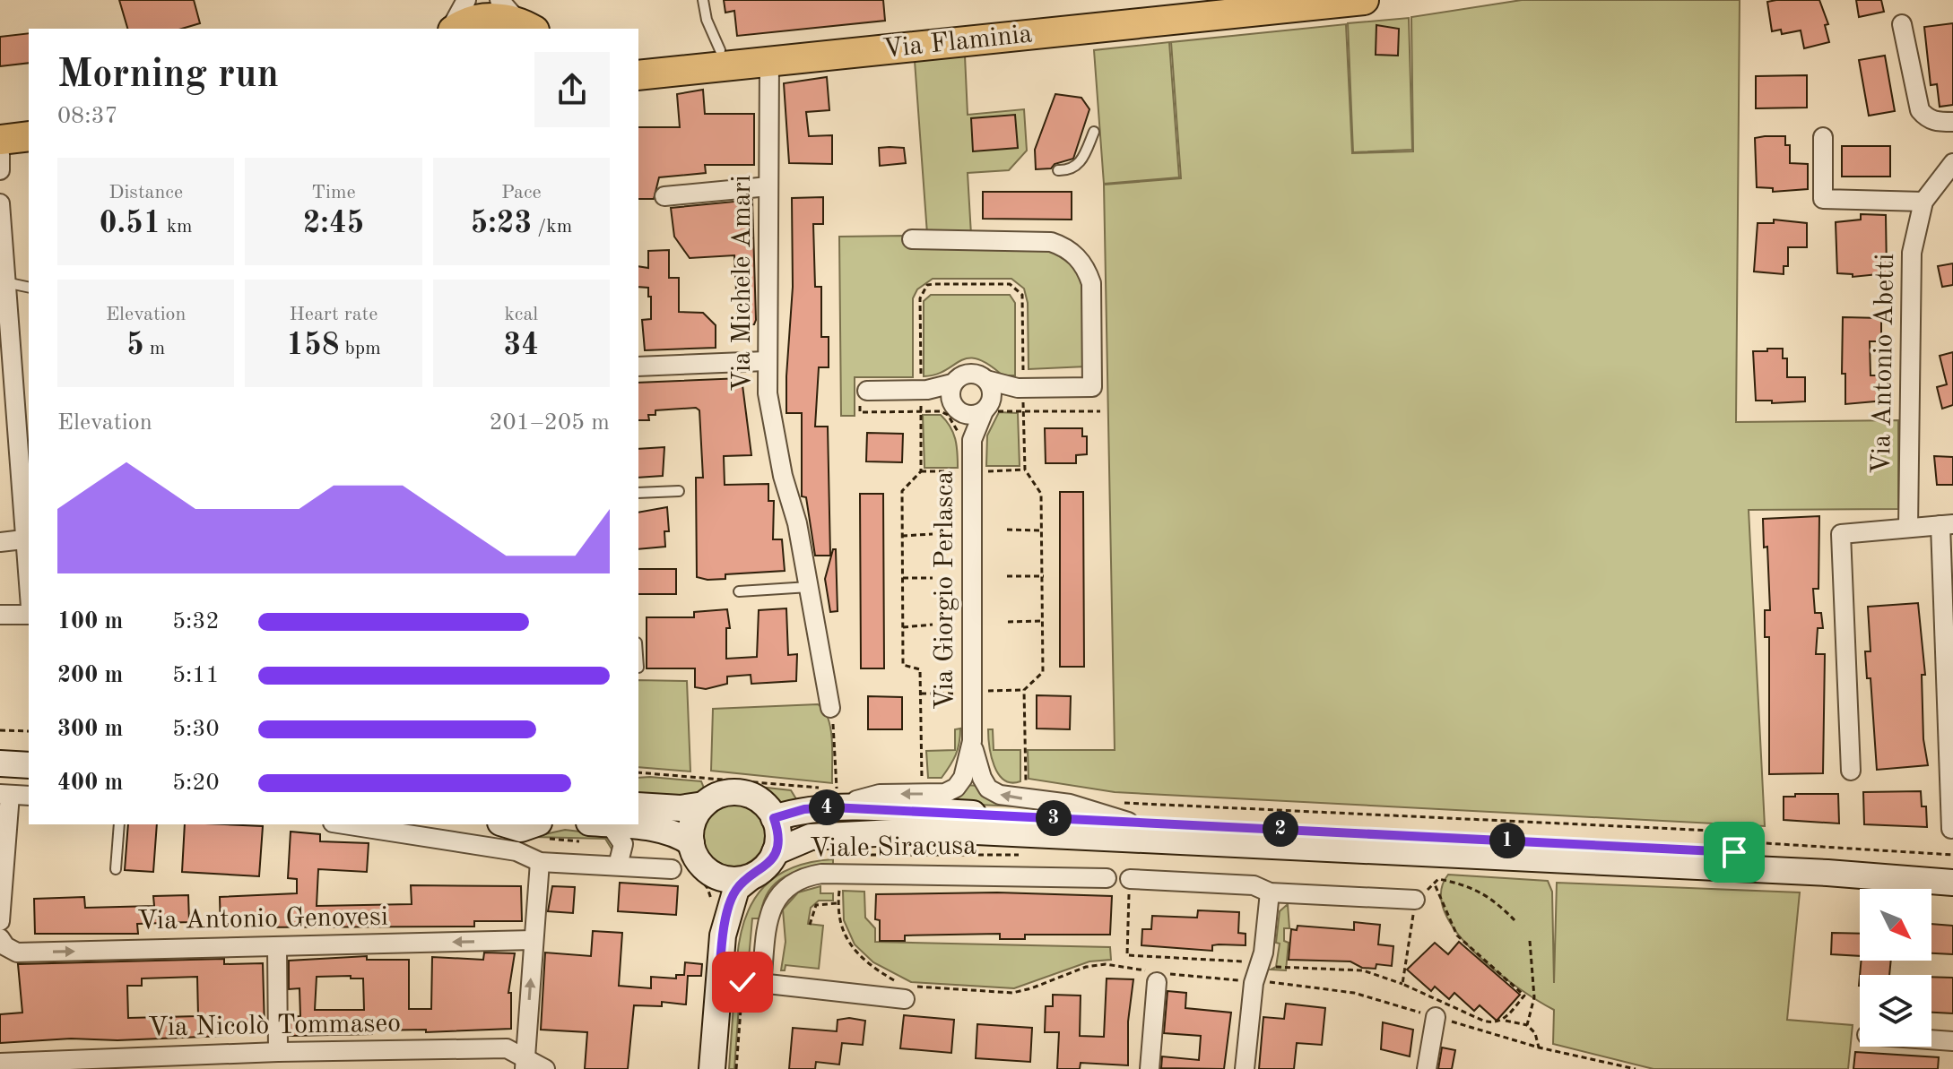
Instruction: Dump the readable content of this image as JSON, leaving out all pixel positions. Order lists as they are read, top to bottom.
{
  "streets": {
    "main road": ["Via Flaminia"],
    "street": [
      "Via Michele Amari",
      "Via Antonio Abetti",
      "Via Giorgio Perlasca",
      "Viale Siracusa",
      "Via Antonio Genovesi",
      "Via Nicolò Tommaseo"
    ]
  },
  "crossings": [
    ["Via Flaminia", "Via Michele Amari"]
  ],
  "one_way": ["Via Giorgio Perlasca"],
  "north": "bottom right",
  "page": {
    "heading": ["Morning run", "08:37"],
    "stats": [
      ["Distance", "0.51 km"],
      ["Time", "2:45"],
      ["Pace", "5:23 /km"],
      ["Elevation", "5 m"],
      ["Heart rate", "158 bpm"],
      ["kcal", "34"]
    ],
    "chart": ["Elevation", "201–205 m"],
    "list": [
      {
        "name": "100 m",
        "note": "5:32"
      },
      {
        "name": "200 m",
        "note": "5:11"
      },
      {
        "name": "300 m",
        "note": "5:30"
      },
      {
        "name": "400 m",
        "note": "5:20"
      }
    ],
    "pins": [
      "4",
      "3",
      "2",
      "1"
    ]
  }
}
